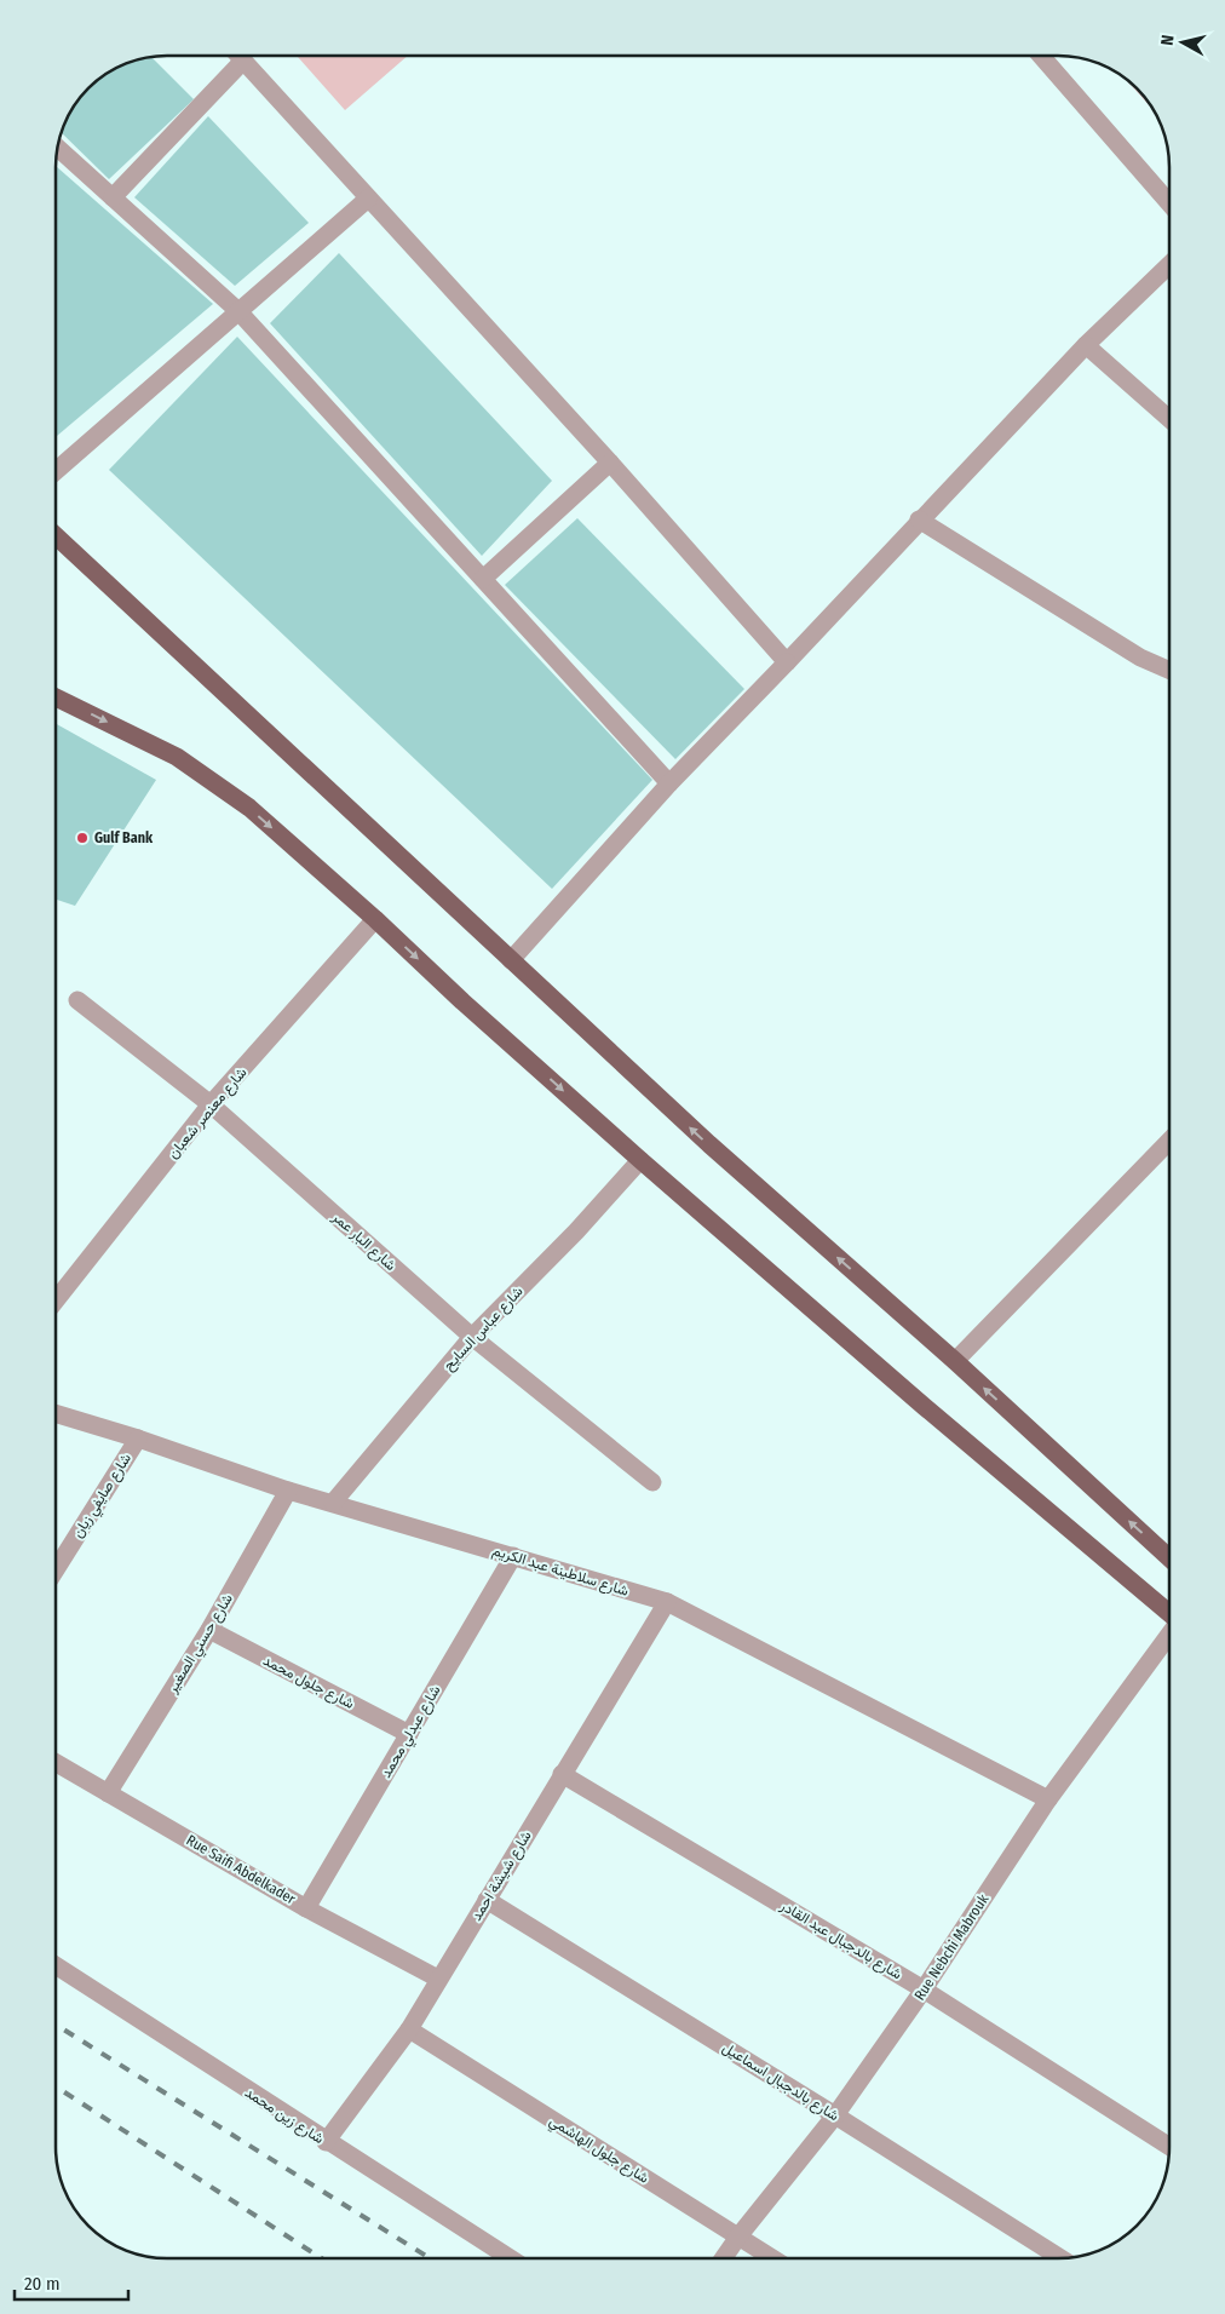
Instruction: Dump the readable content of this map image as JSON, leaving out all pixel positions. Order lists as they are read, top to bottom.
{
  "streets": {
    "street": [
      "شارع معنصر شعبان",
      "شارع البار عمر",
      "شارع عباس السايح",
      "شارع صايفي زيان",
      "شارع سلاطينة عبد الكريم",
      "شارع حسني الصغير",
      "شارع جلول محمد",
      "شارع عبدلي محمد",
      "Rue Saifi Abdelkader",
      "شارع شيشة احمد",
      "شارع بالدجبال عبد القادر",
      "Rue Nebchi Mabrouk",
      "شارع بالدجبال اسماعيل",
      "شارع زين محمد",
      "شارع جلول الهاشمي"
    ]
  },
  "crossings": [
    ["شارع معنصر شعبان", "شارع البار عمر"],
    ["شارع البار عمر", "شارع عباس السايح"],
    ["شارع عباس السايح", "شارع سلاطينة عبد الكريم"],
    ["شارع صايفي زيان", "شارع سلاطينة عبد الكريم"],
    ["شارع سلاطينة عبد الكريم", "شارع حسني الصغير"],
    ["شارع سلاطينة عبد الكريم", "شارع عبدلي محمد"],
    ["شارع سلاطينة عبد الكريم", "شارع شيشة احمد"],
    ["شارع سلاطينة عبد الكريم", "Rue Nebchi Mabrouk"],
    ["شارع حسني الصغير", "شارع جلول محمد"],
    ["شارع حسني الصغير", "Rue Saifi Abdelkader"],
    ["شارع جلول محمد", "شارع عبدلي محمد"],
    ["شارع عبدلي محمد", "Rue Saifi Abdelkader"],
    ["Rue Saifi Abdelkader", "شارع شيشة احمد"],
    ["شارع شيشة احمد", "شارع بالدجبال عبد القادر"],
    ["شارع شيشة احمد", "شارع بالدجبال اسماعيل"],
    ["شارع شيشة احمد", "شارع زين محمد"],
    ["شارع شيشة احمد", "شارع جلول الهاشمي"],
    ["شارع بالدجبال عبد القادر", "Rue Nebchi Mabrouk"],
    ["Rue Nebchi Mabrouk", "شارع بالدجبال اسماعيل"],
    ["Rue Nebchi Mabrouk", "شارع جلول الهاشمي"]
  ],
  "places": ["Gulf Bank"],
  "scale_bar": "20 m",
  "north": "left"
}
